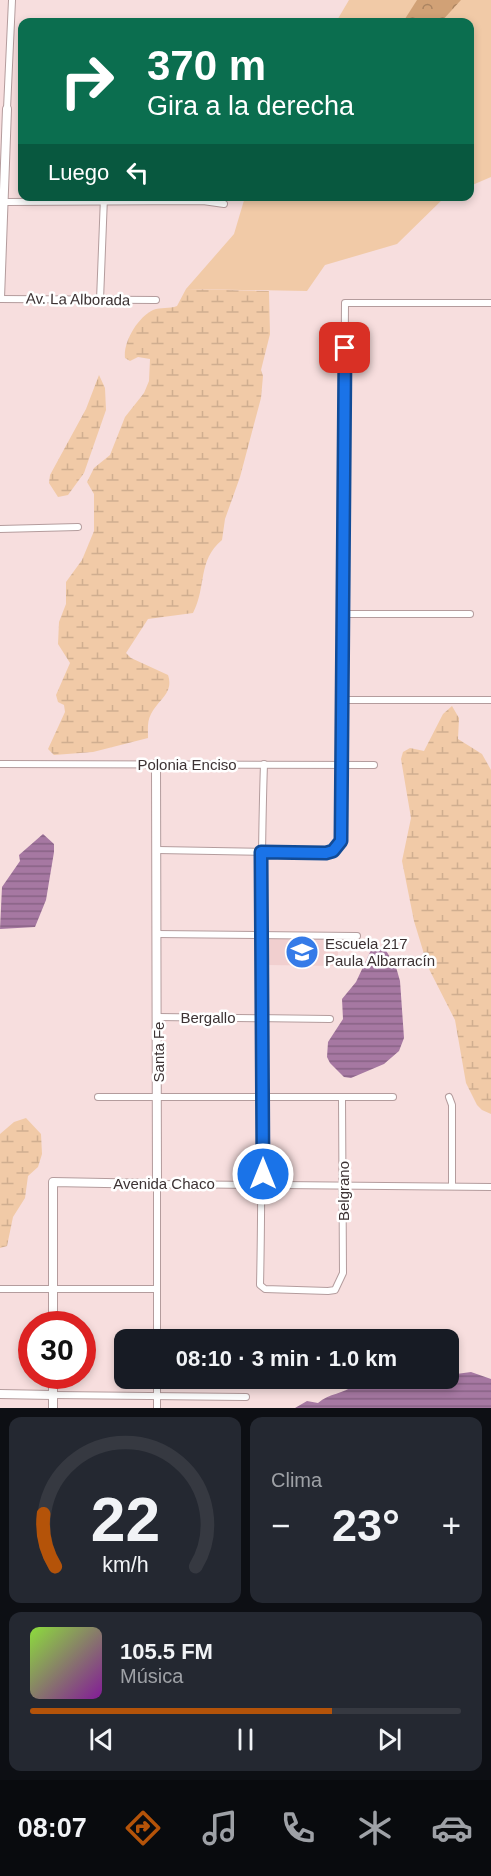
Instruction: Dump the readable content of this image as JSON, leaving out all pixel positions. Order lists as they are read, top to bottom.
{
  "streets": {
    "main road": ["Santa Fe", "Avenida Chaco"],
    "street": [
      "Av. La Alborada",
      "Polonia Enciso",
      "Bergallo",
      "Belgrano"
    ]
  },
  "crossings": [
    ["Polonia Enciso", "Santa Fe"],
    ["Bergallo", "Santa Fe"],
    ["Santa Fe", "Avenida Chaco"],
    ["Avenida Chaco", "Belgrano"]
  ],
  "places": {
    "school or university": ["Escuela 217 Paula Albarracín"]
  },
  "page": {
    "turn": ["370 m", "Gira a la derecha"],
    "then": "Luego",
    "limit": "30",
    "trip": "08:10 · 3 min · 1.0 km",
    "tile": "Clima",
    "heat": ["−", "23°", "+"],
    "song": ["105.5 FM", "Música"],
    "tabs": "08:07",
    "gauge": ["22", "km/h"]
  }
}
